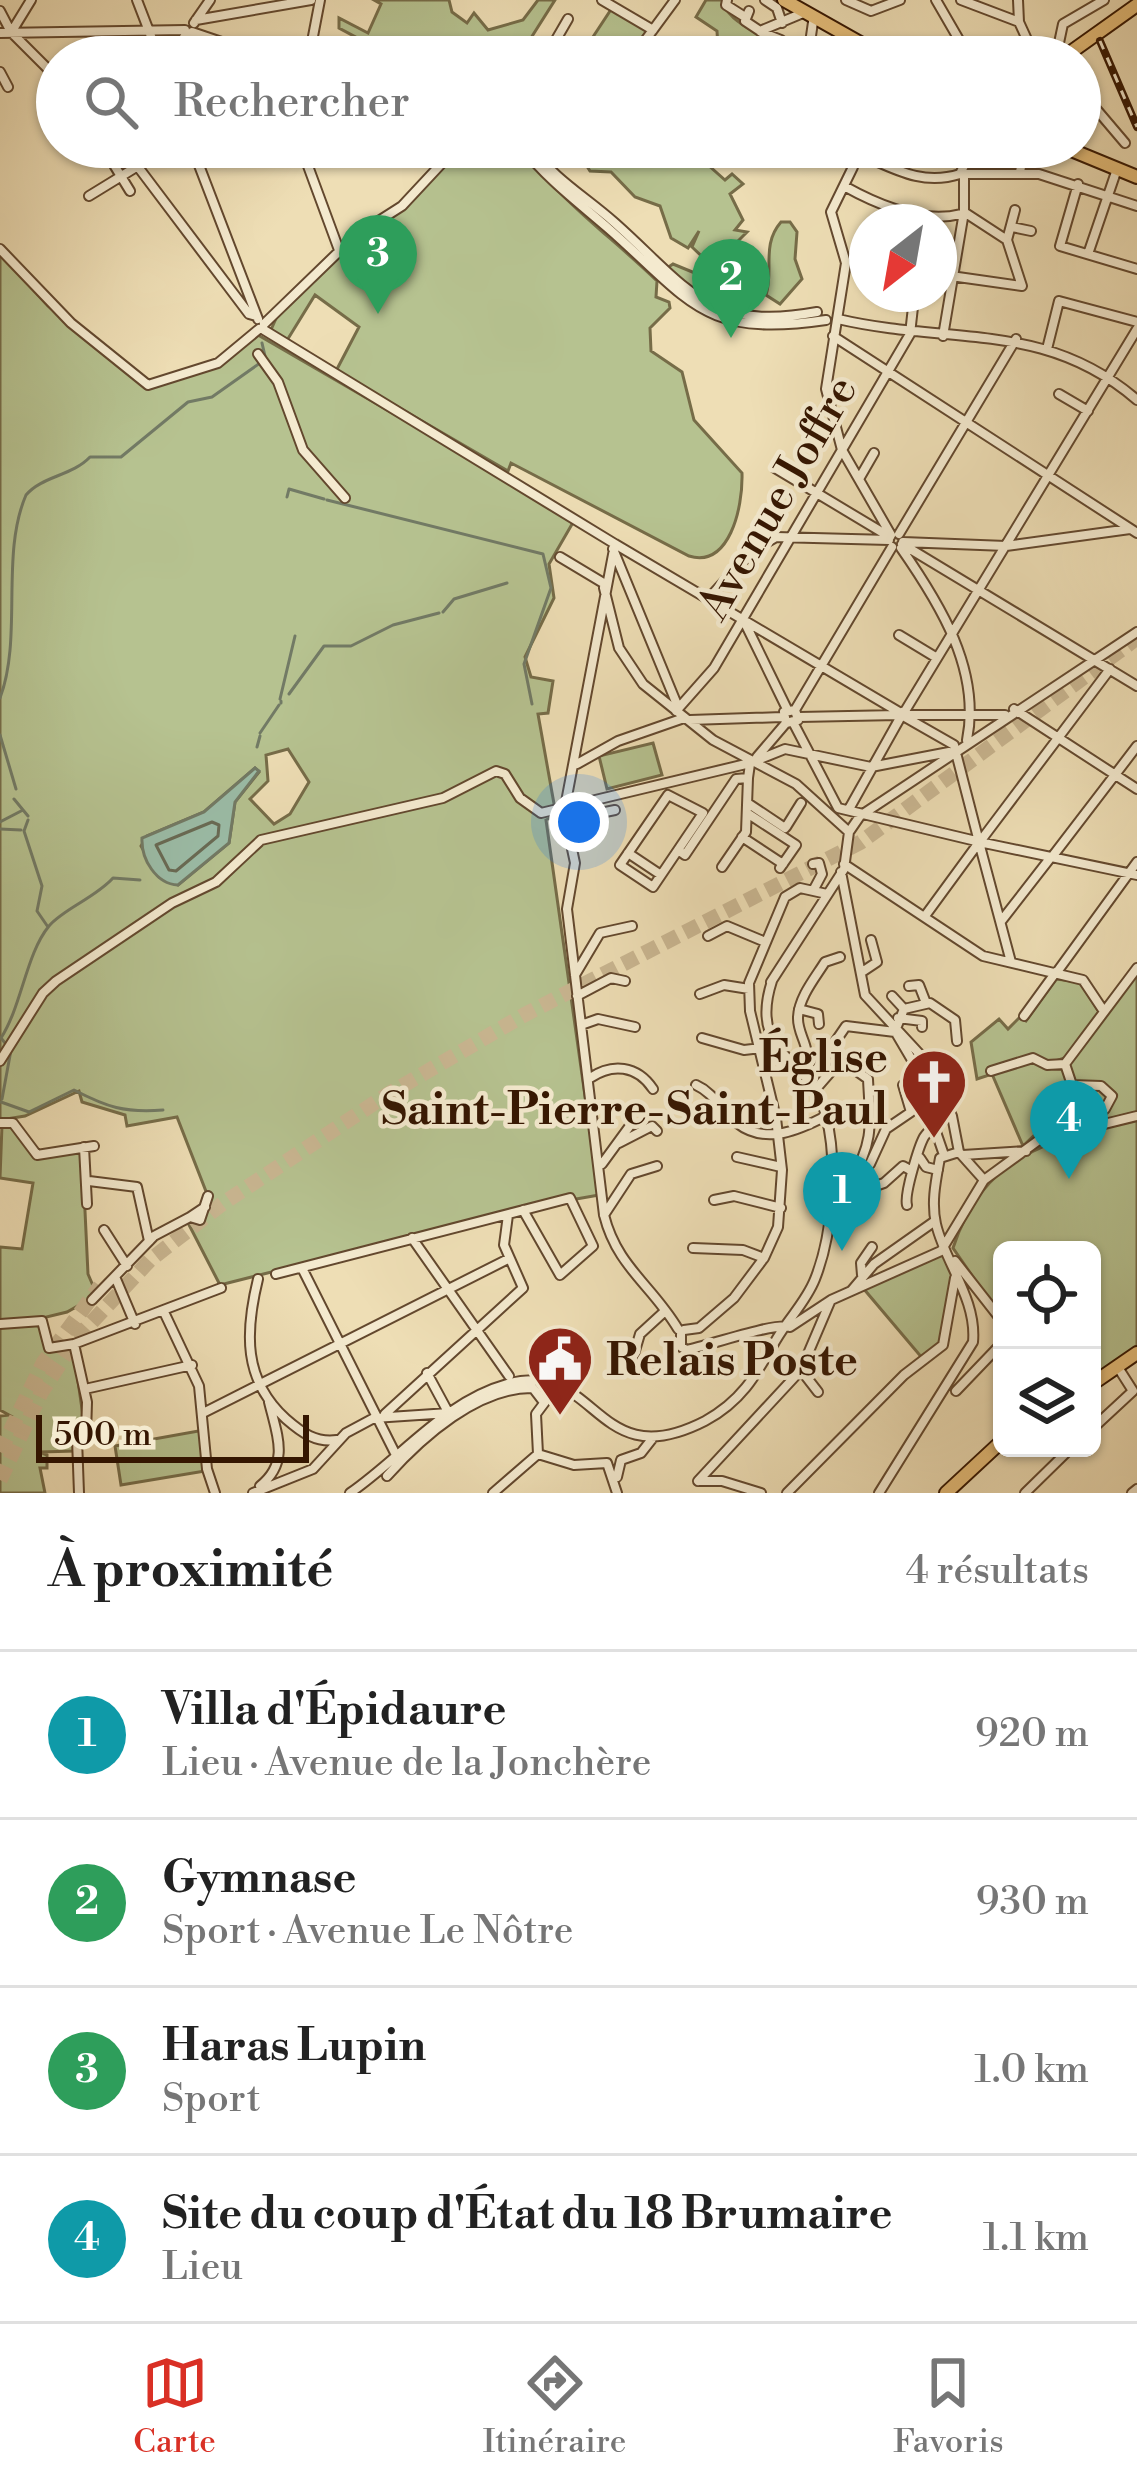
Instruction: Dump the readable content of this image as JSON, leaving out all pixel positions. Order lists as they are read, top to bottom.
{
  "streets": {
    "street": ["Avenue Joffre"]
  },
  "places": {
    "church": ["Église Saint-Pierre-Saint-Paul"],
    "public building": ["Relais Poste"]
  },
  "scale_bar": "500 m",
  "north": "bottom left",
  "page": {
    "search": "Rechercher",
    "pins": [
      "3",
      "2",
      "4",
      "1"
    ],
    "scale": "500 m",
    "heading": ["À proximité", "4 résultats"],
    "list": [
      {
        "mark": "1",
        "name": "Villa d'Épidaure",
        "note": "Lieu · Avenue de la Jonchère",
        "value": "920 m"
      },
      {
        "mark": "2",
        "name": "Gymnase",
        "note": "Sport · Avenue Le Nôtre",
        "value": "930 m"
      },
      {
        "mark": "3",
        "name": "Haras Lupin",
        "note": "Sport",
        "value": "1.0 km"
      },
      {
        "mark": "4",
        "name": "Site du coup d'État du 18 Brumaire",
        "note": "Lieu",
        "value": "1.1 km"
      }
    ],
    "nav": ["Carte", "Itinéraire", "Favoris"]
  }
}
